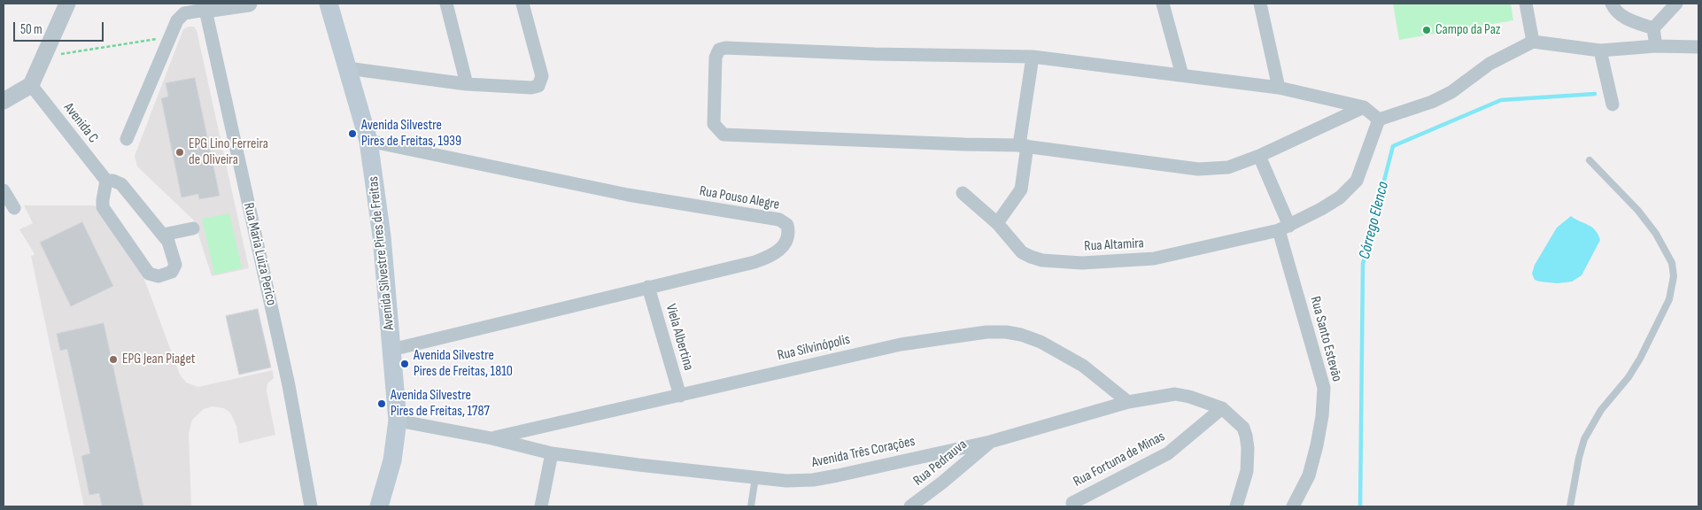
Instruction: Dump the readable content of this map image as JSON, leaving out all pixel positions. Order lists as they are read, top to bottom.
{
  "streets": {
    "main road": ["Avenida Silvestre Pires de Freitas"],
    "street": [
      "Avenida C",
      "Rua Pouso Alegre",
      "Rua Altamira",
      "Rua Maria Luiza Perico",
      "Viela Albertina",
      "Rua Santo Estevão",
      "Rua Silvinópolis",
      "Avenida Três Corações",
      "Rua Fortuna de Minas",
      "Rua Pedrauva"
    ]
  },
  "crossings": [
    ["Rua Pouso Alegre", "Avenida Silvestre Pires de Freitas"],
    ["Rua Pouso Alegre", "Viela Albertina"],
    ["Rua Altamira", "Rua Santo Estevão"],
    ["Avenida Silvestre Pires de Freitas", "Avenida Três Corações"],
    ["Viela Albertina", "Rua Silvinópolis"],
    ["Rua Silvinópolis", "Avenida Três Corações"],
    ["Avenida Três Corações", "Rua Fortuna de Minas"],
    ["Avenida Três Corações", "Rua Pedrauva"]
  ],
  "water": ["Córrego Elenco"],
  "places": [
    "Campo da Paz",
    "Avenida Silvestre Pires de Freitas, 1939",
    "EPG Lino Ferreira de Oliveira",
    "EPG Jean Piaget",
    "Avenida Silvestre Pires de Freitas, 1810",
    "Avenida Silvestre Pires de Freitas, 1787"
  ],
  "scale_bar": "50 m"
}
